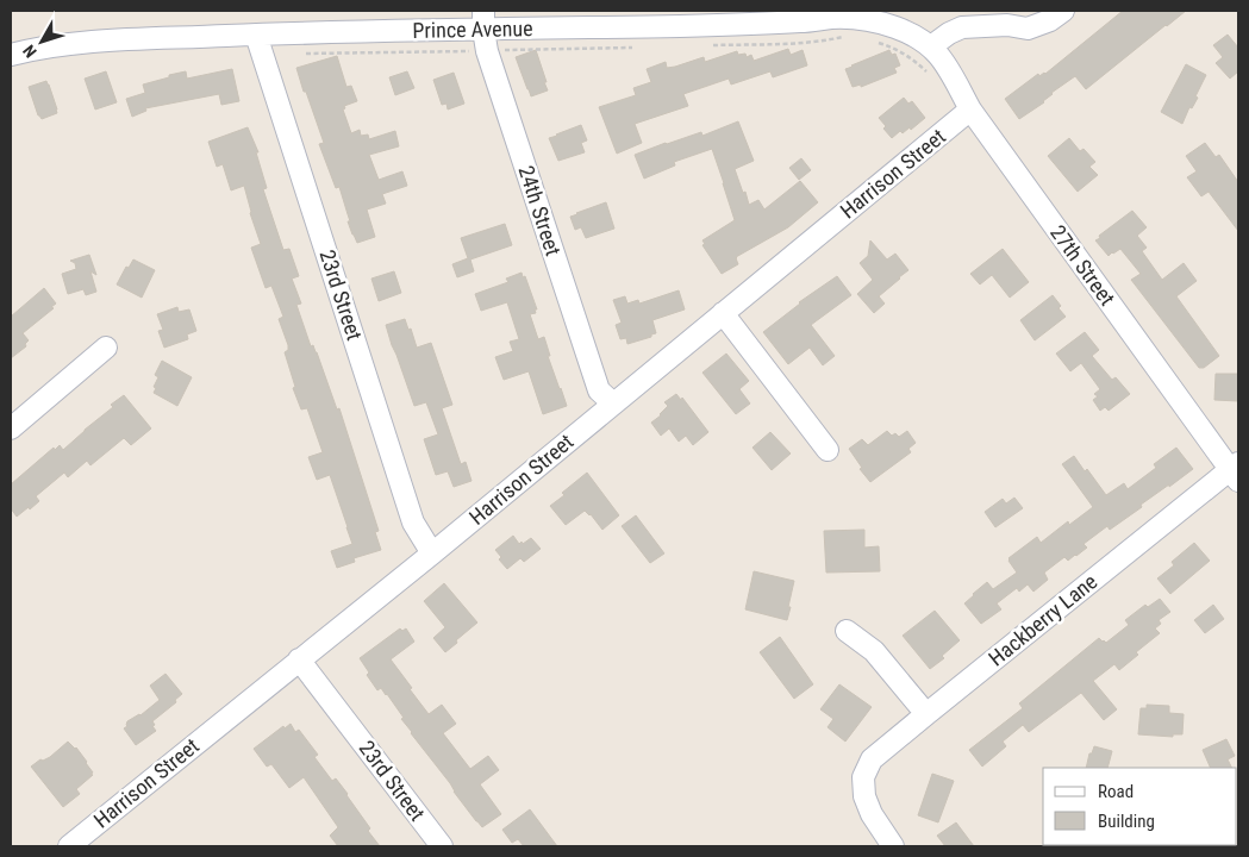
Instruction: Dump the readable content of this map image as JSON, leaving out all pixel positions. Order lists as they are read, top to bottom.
{
  "streets": {
    "street": [
      "Prince Avenue",
      "Harrison Street",
      "24th Street",
      "27th Street",
      "23rd Street",
      "Hackberry Lane"
    ]
  },
  "crossings": [
    ["Prince Avenue", "24th Street"],
    ["Prince Avenue", "27th Street"],
    ["Prince Avenue", "23rd Street"],
    ["Harrison Street", "24th Street"],
    ["Harrison Street", "27th Street"],
    ["Harrison Street", "23rd Street"],
    ["27th Street", "Hackberry Lane"]
  ],
  "legend": ["Road", "Building"],
  "north": "bottom left"
}
